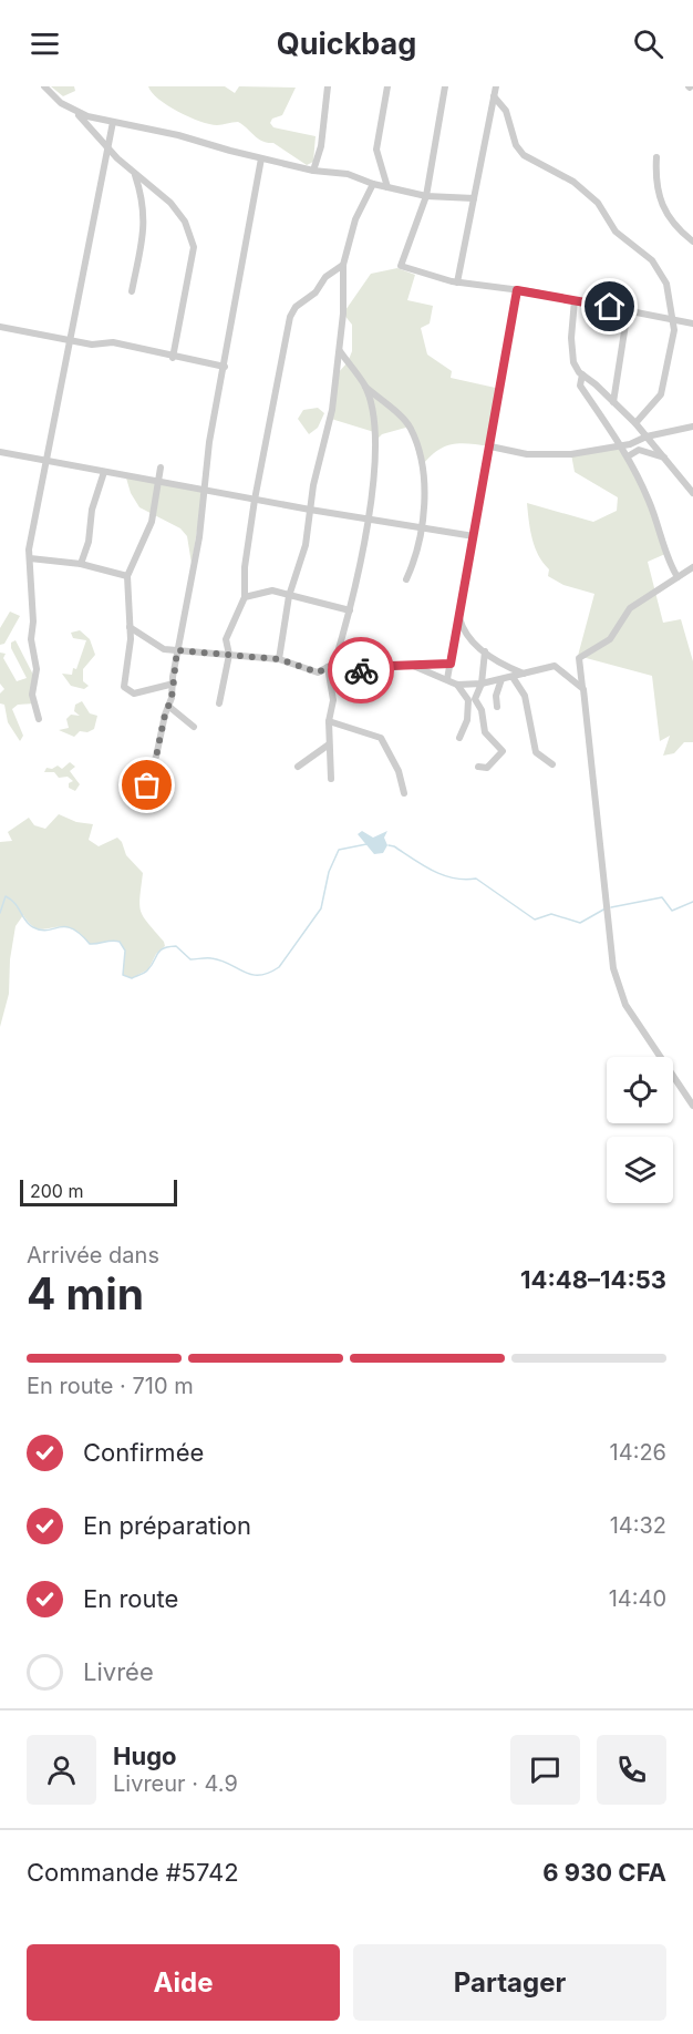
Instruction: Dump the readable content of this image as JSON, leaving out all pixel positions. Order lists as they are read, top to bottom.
{
  "scale_bar": "200 m",
  "page": {
    "header": "Quickbag",
    "scale": "200 m",
    "heading": ["4 min", "Arrivée dans", "14:48–14:53"],
    "panel": [
      "Hugo",
      "Livreur · 4.9",
      "Commande #5742",
      "6 930 CFA"
    ],
    "bar": "En route · 710 m",
    "list": [
      ["Confirmée", "14:26"],
      ["En préparation", "14:32"],
      ["En route", "14:40"],
      "Livrée"
    ],
    "buttons": ["Aide", "Partager"]
  }
}
